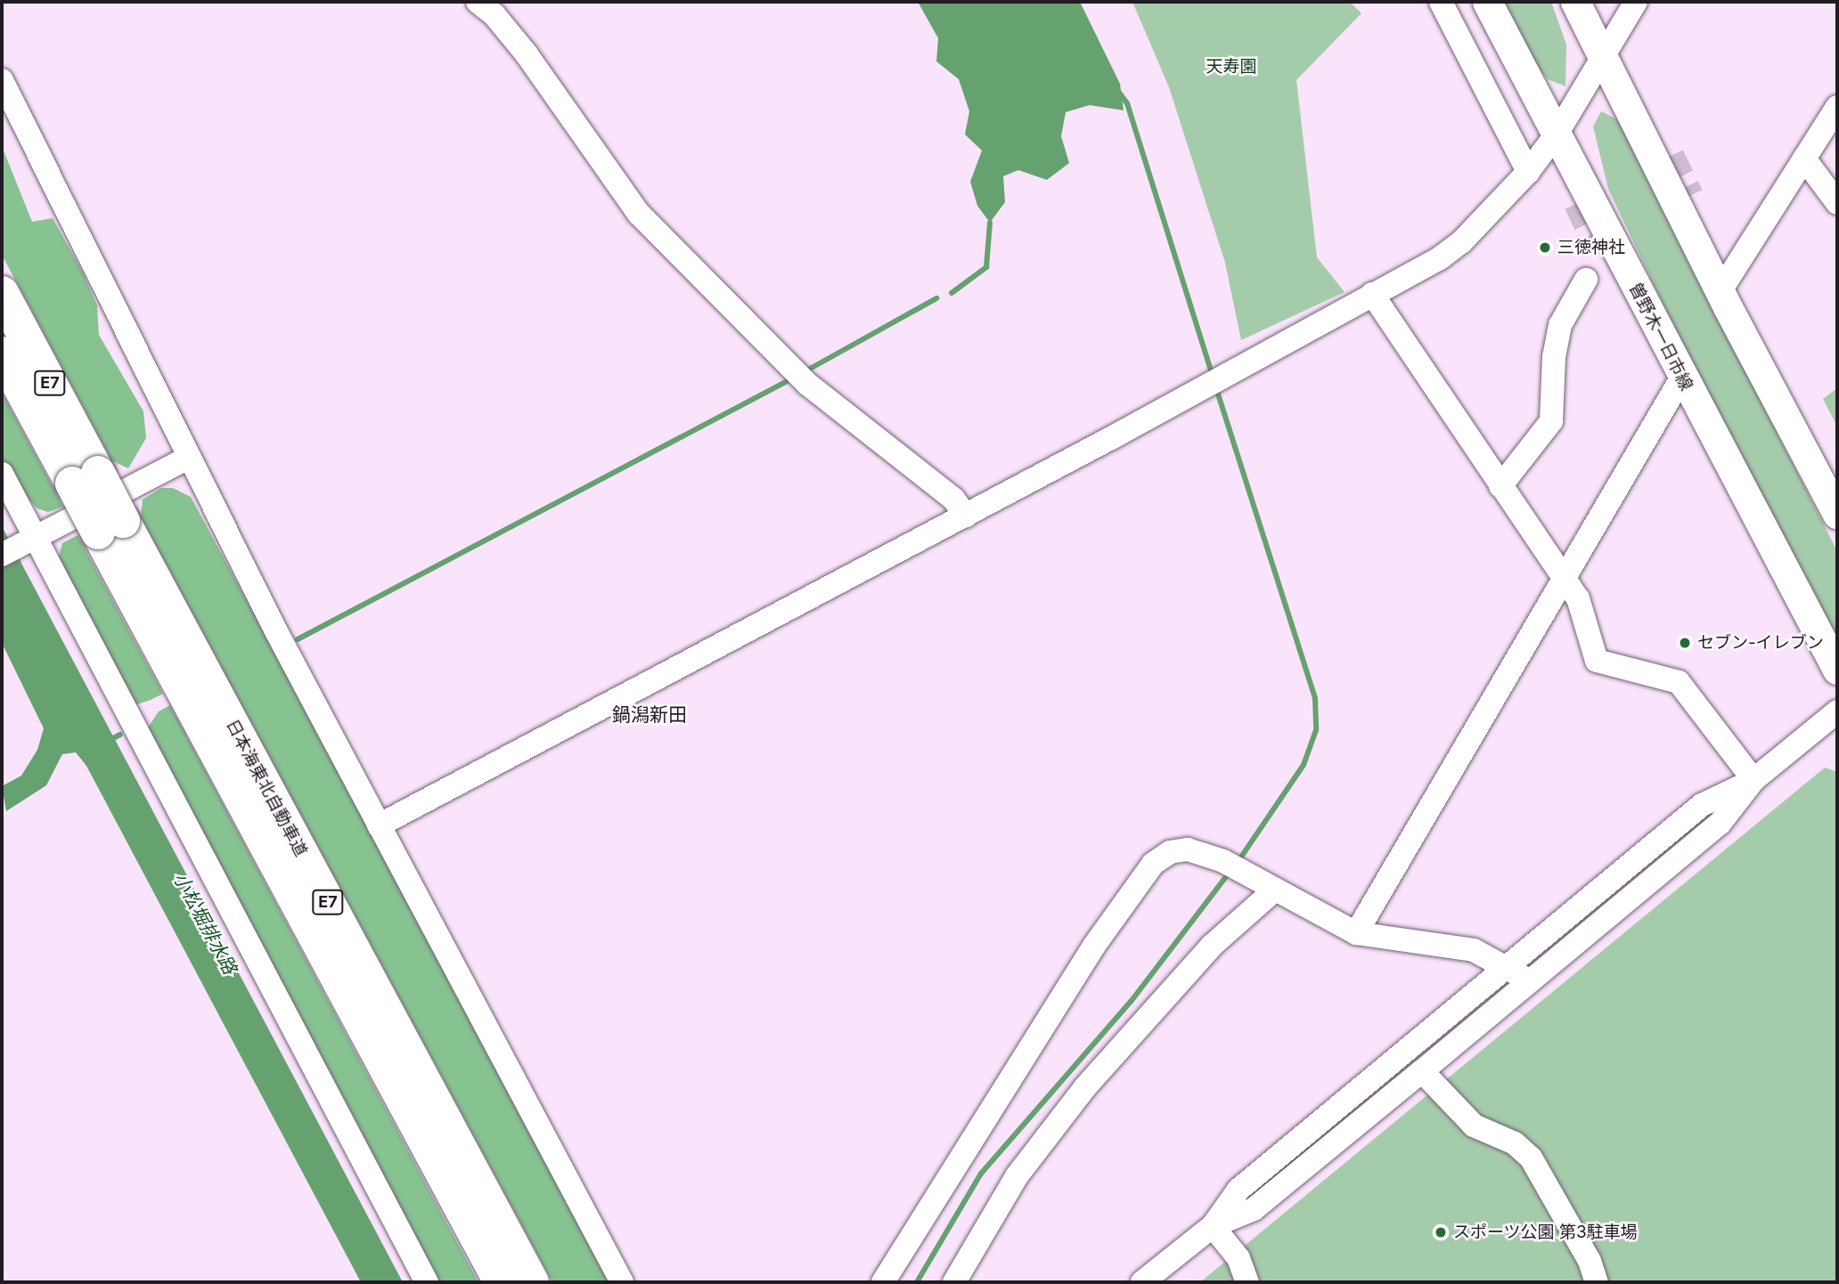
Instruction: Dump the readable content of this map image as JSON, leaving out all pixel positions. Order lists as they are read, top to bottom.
{
  "streets": {
    "highway": ["E7", "日本海東北自動車道"],
    "main road": ["曽野木一日市線"]
  },
  "districts": ["鍋潟新田"],
  "water": ["小松堀排水路"],
  "parks": ["天寿園"],
  "places": ["三徳神社", "セブン-イレブン", "スポーツ公園 第3駐車場"]
}
